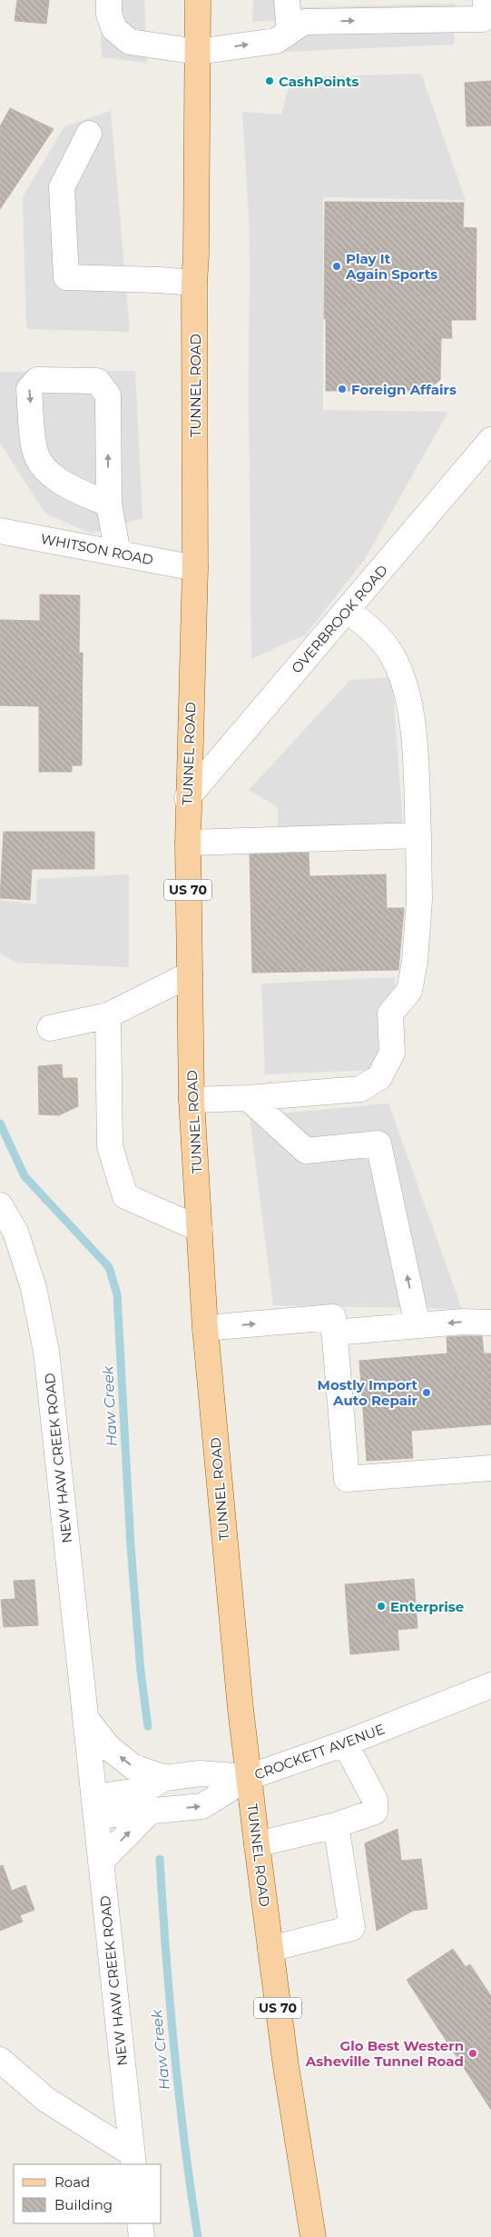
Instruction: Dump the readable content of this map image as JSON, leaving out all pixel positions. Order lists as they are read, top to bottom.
{
  "streets": {
    "main road": ["TUNNEL ROAD", "US 70"],
    "street": [
      "WHITSON ROAD",
      "OVERBROOK ROAD",
      "NEW HAW CREEK ROAD",
      "CROCKETT AVENUE"
    ]
  },
  "crossings": [
    ["TUNNEL ROAD", "WHITSON ROAD"],
    ["TUNNEL ROAD", "OVERBROOK ROAD"],
    ["TUNNEL ROAD", "CROCKETT AVENUE"],
    ["NEW HAW CREEK ROAD", "CROCKETT AVENUE"]
  ],
  "water": ["Haw Creek"],
  "places": [
    "CashPoints",
    "Play It Again Sports",
    "Foreign Affairs",
    "Mostly Import Auto Repair",
    "Enterprise",
    "Glo Best Western Asheville Tunnel Road"
  ],
  "legend": ["Road", "Building"]
}
